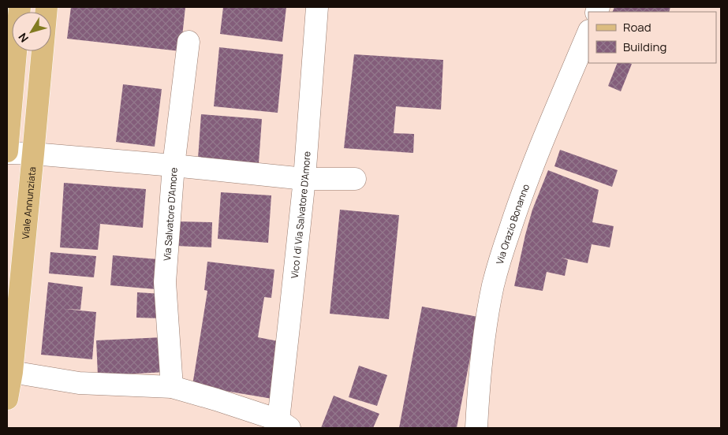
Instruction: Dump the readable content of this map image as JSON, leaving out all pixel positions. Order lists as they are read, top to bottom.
{
  "streets": {
    "main road": ["Viale Annunziata"],
    "street": ["Vico I di Via Salvatore D'Amore", "Via Salvatore D'Amore", "Via Orazio Bonanno"]
  },
  "legend": ["Road", "Building"],
  "north": "bottom left"
}
